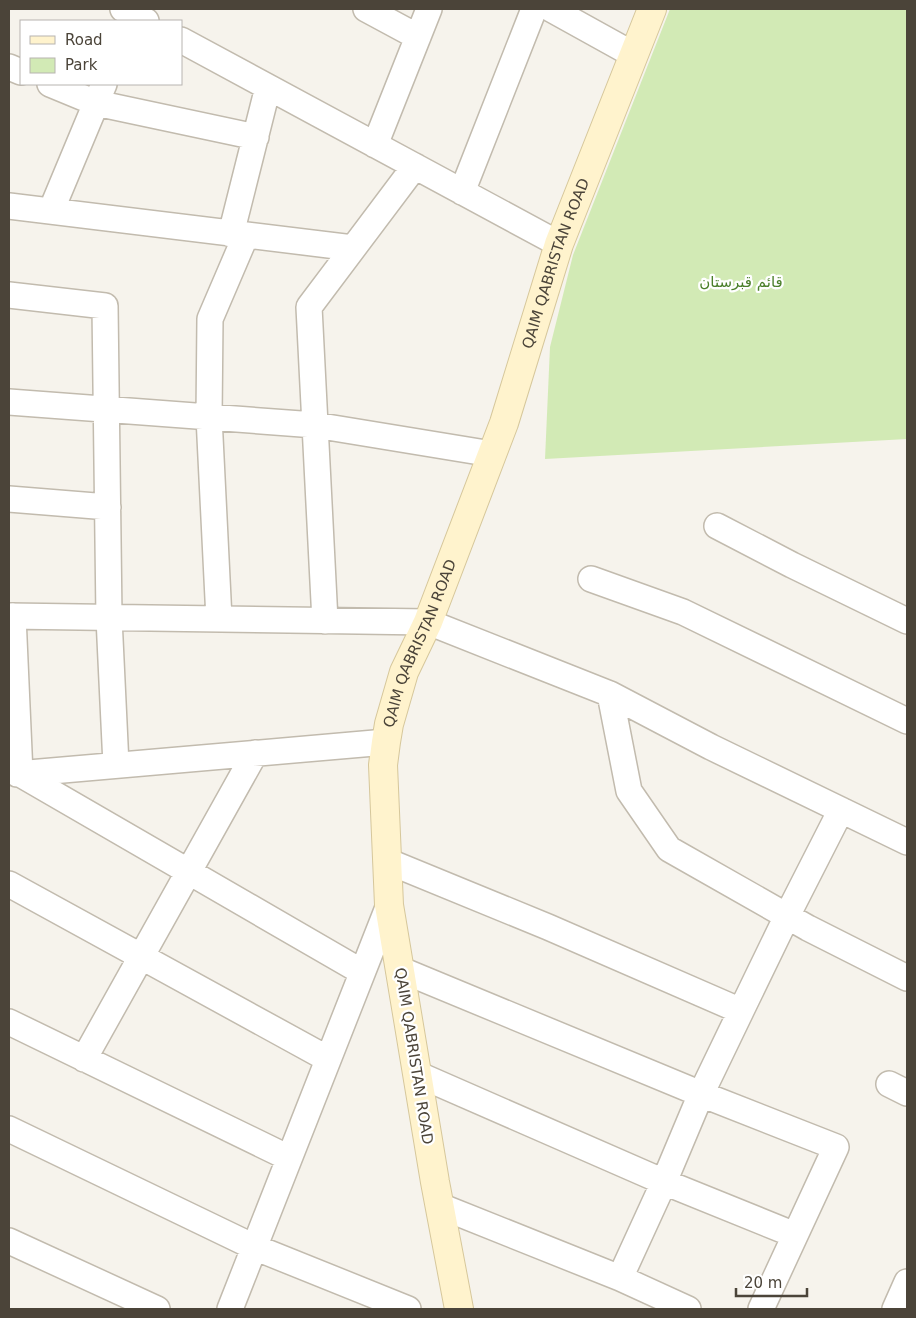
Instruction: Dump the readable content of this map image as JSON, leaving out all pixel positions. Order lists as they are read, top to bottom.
{
  "streets": {
    "street": ["QAIM QABRISTAN ROAD"]
  },
  "parks": ["قائم قبرستان"],
  "legend": ["Road", "Park"],
  "scale_bar": "20 m"
}
